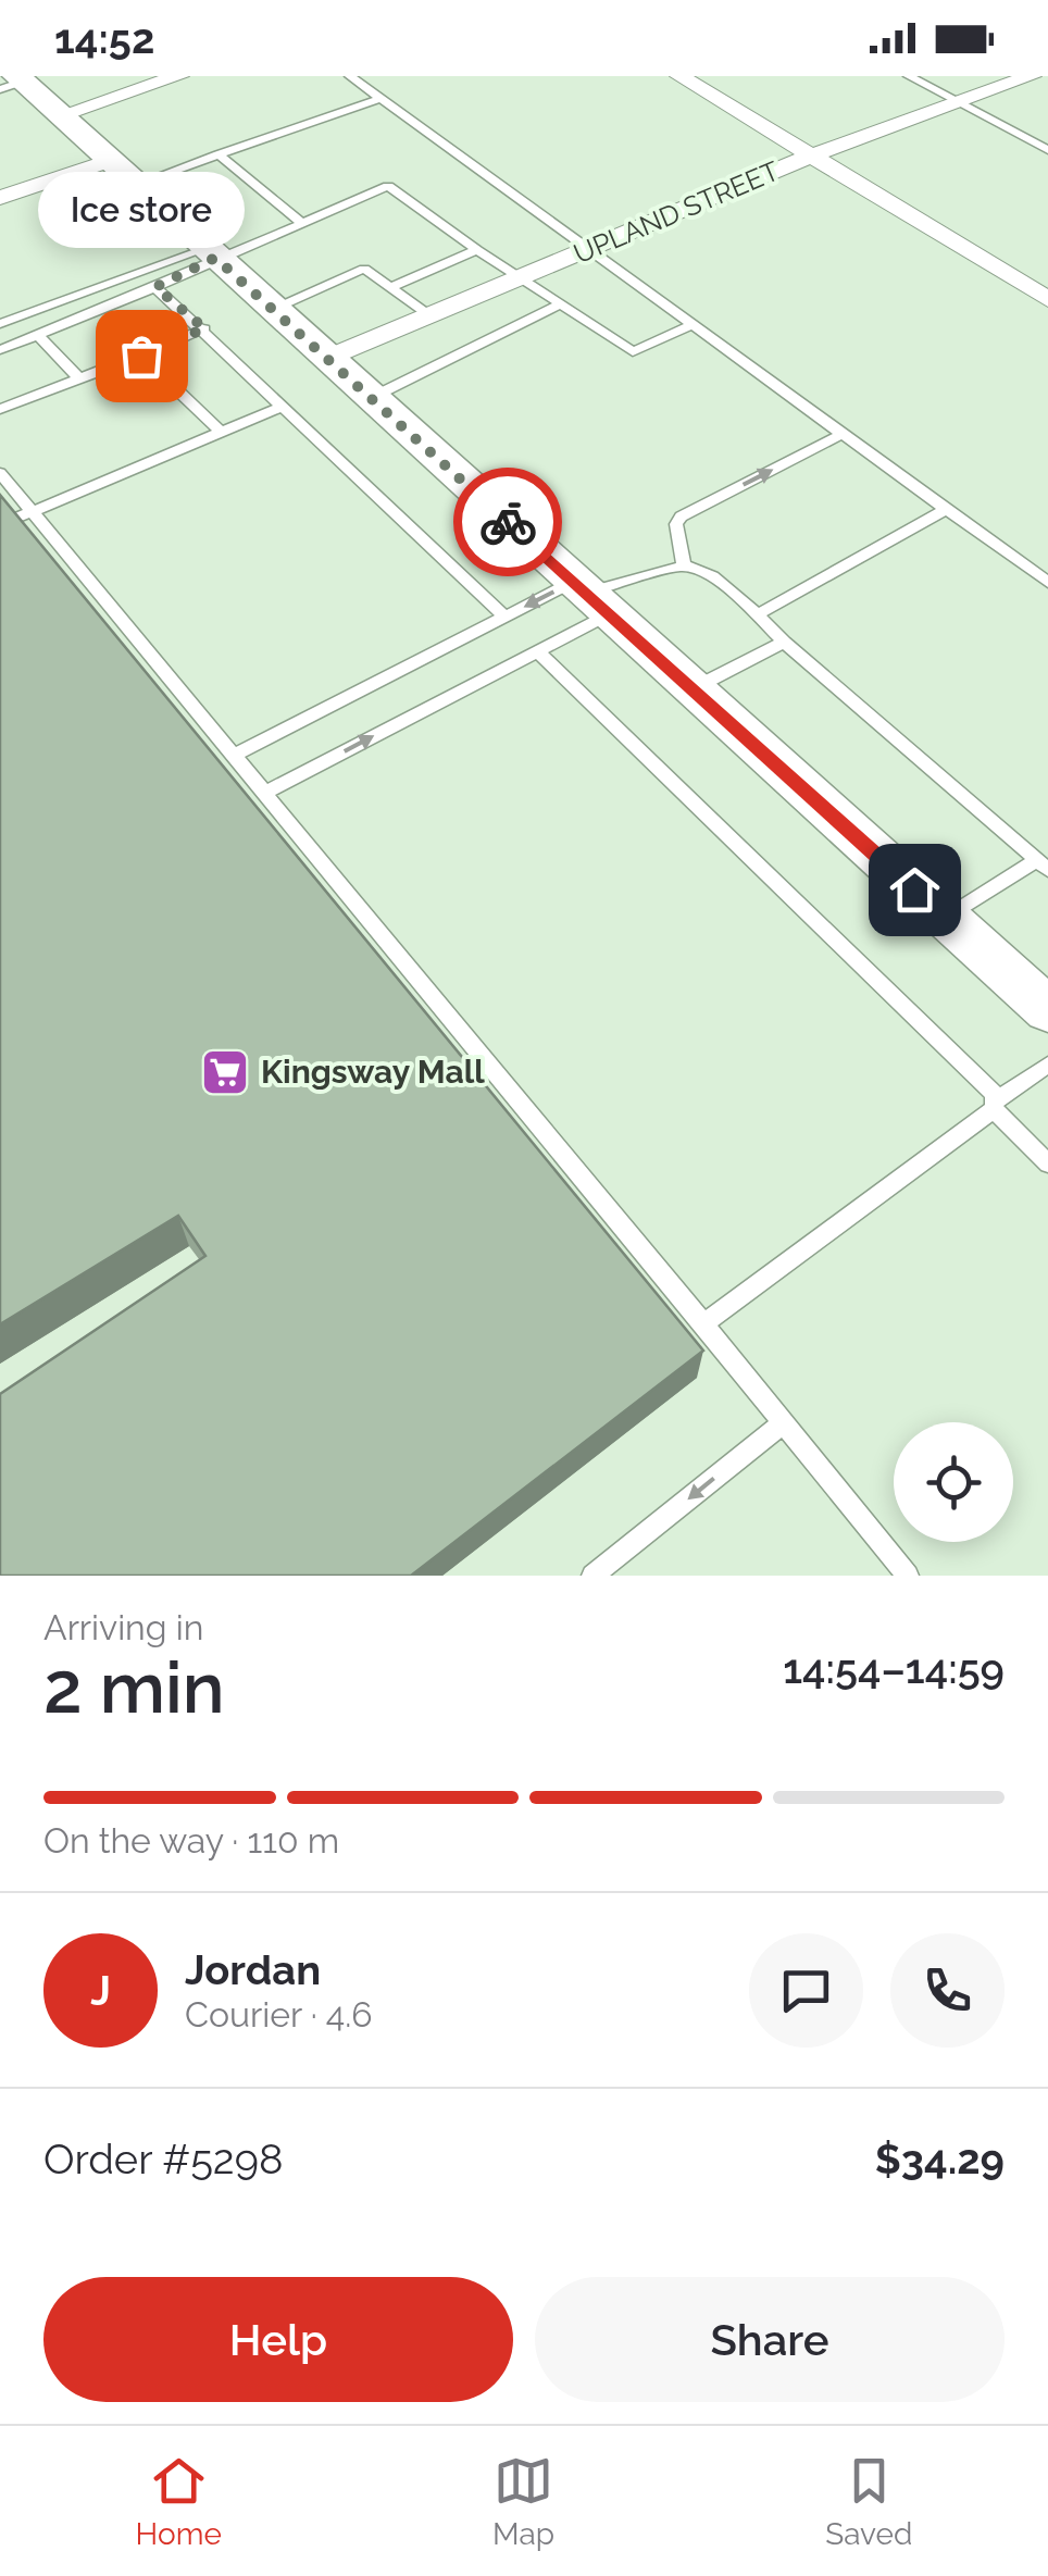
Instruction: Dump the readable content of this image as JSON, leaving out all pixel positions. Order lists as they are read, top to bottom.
{
  "streets": {
    "street": ["UPLAND STREET"]
  },
  "places": {
    "other": ["Ice store"],
    "supermarket": ["Kingsway Mall"]
  },
  "page": {
    "status": "14:52",
    "bubble": "Ice store",
    "heading": ["2 min", "Arriving in", "14:54–14:59"],
    "panel": [
      "Jordan",
      "Courier · 4.6",
      "Order #5298",
      "$34.29"
    ],
    "bar": "On the way · 110 m",
    "round": "J",
    "buttons": ["Help", "Share"],
    "tabs": ["Home", "Map", "Saved"]
  }
}
